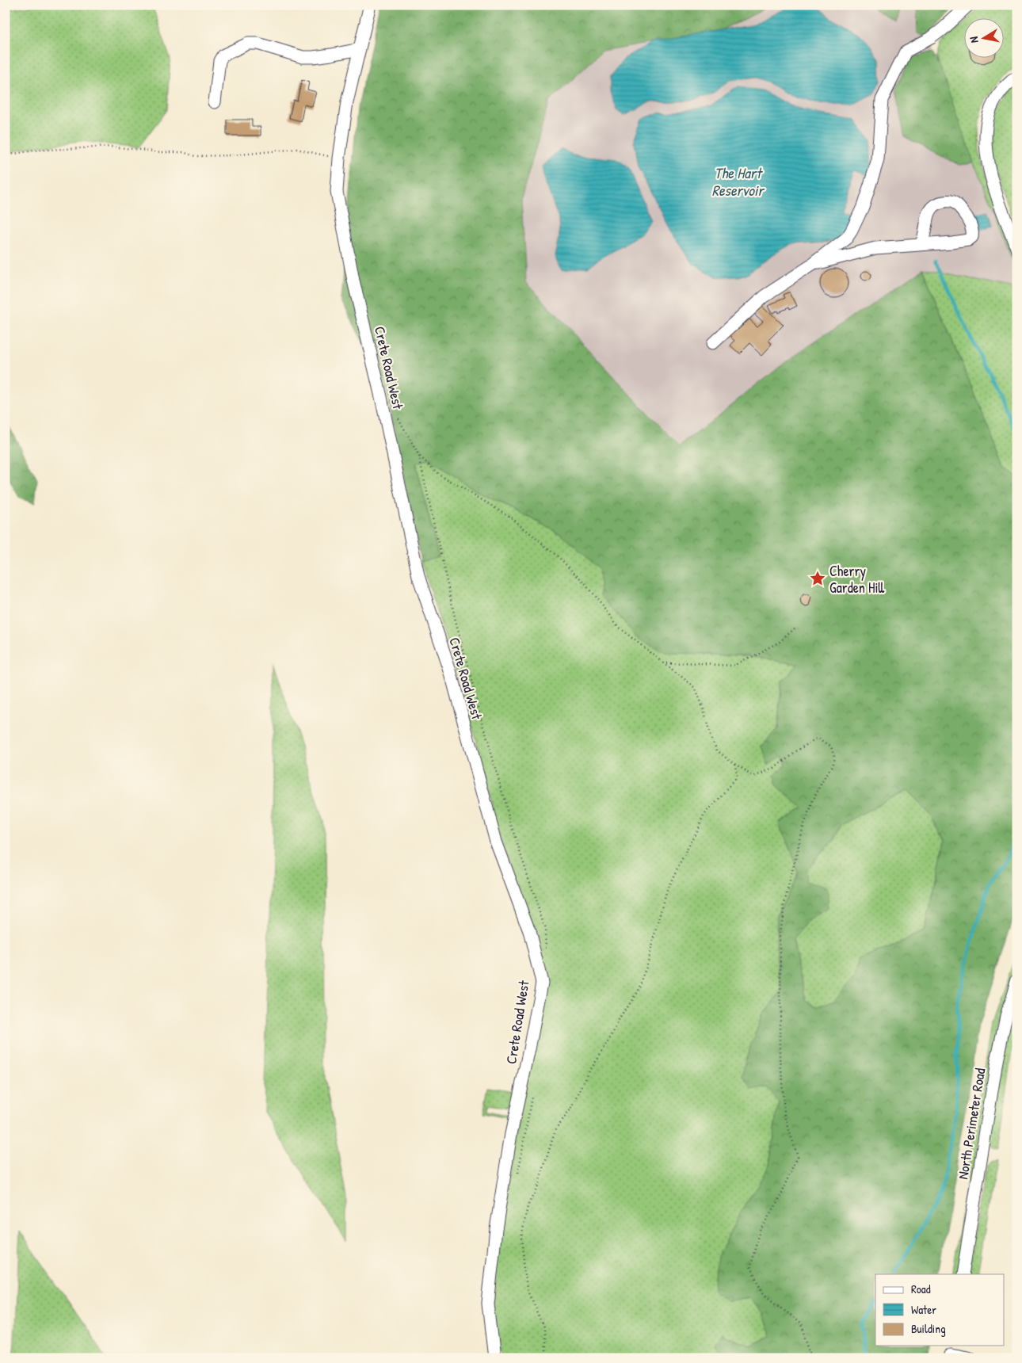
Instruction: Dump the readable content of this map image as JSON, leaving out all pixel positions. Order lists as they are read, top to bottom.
{
  "streets": {
    "street": ["Crete Road West", "North Perimeter Road"]
  },
  "water": ["The Hart Reservoir"],
  "places": {
    "place": ["Cherry Garden Hill"]
  },
  "legend": ["Road", "Water", "Building"],
  "north": "left"
}
